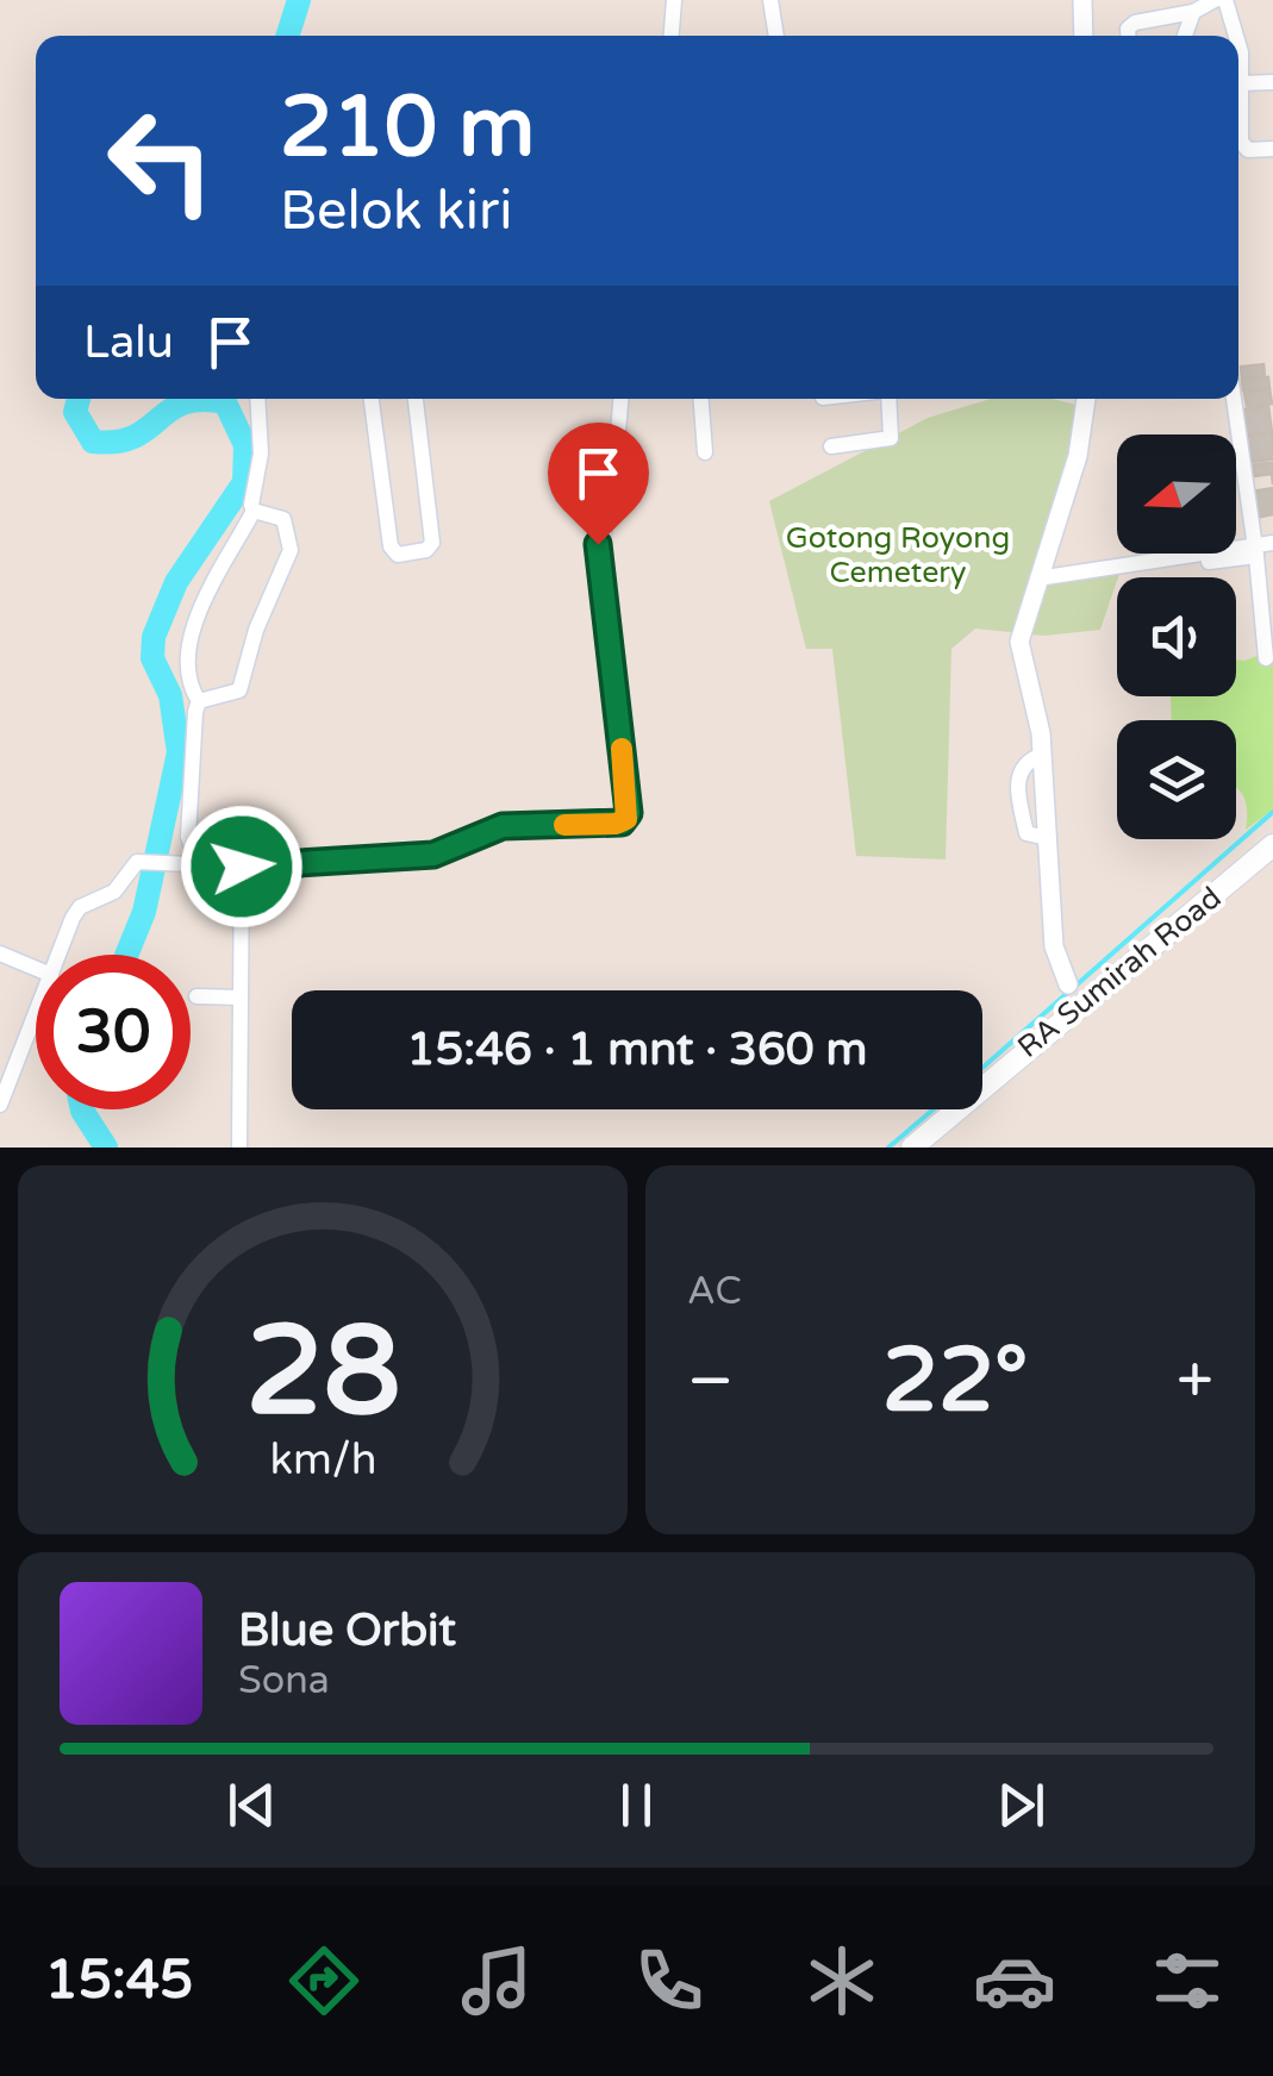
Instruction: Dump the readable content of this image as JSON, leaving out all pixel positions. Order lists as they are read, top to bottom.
{
  "streets": {
    "main road": ["RA Sumirah Road"]
  },
  "parks": ["Gotong Royong Cemetery"],
  "north": "left",
  "page": {
    "turn": ["210 m", "Belok kiri"],
    "then": "Lalu",
    "limit": "30",
    "trip": "15:46 · 1 mnt · 360 m",
    "tile": "AC",
    "heat": ["−", "22°", "+"],
    "song": ["Blue Orbit", "Sona"],
    "tabs": "15:45",
    "gauge": ["28", "km/h"]
  }
}
